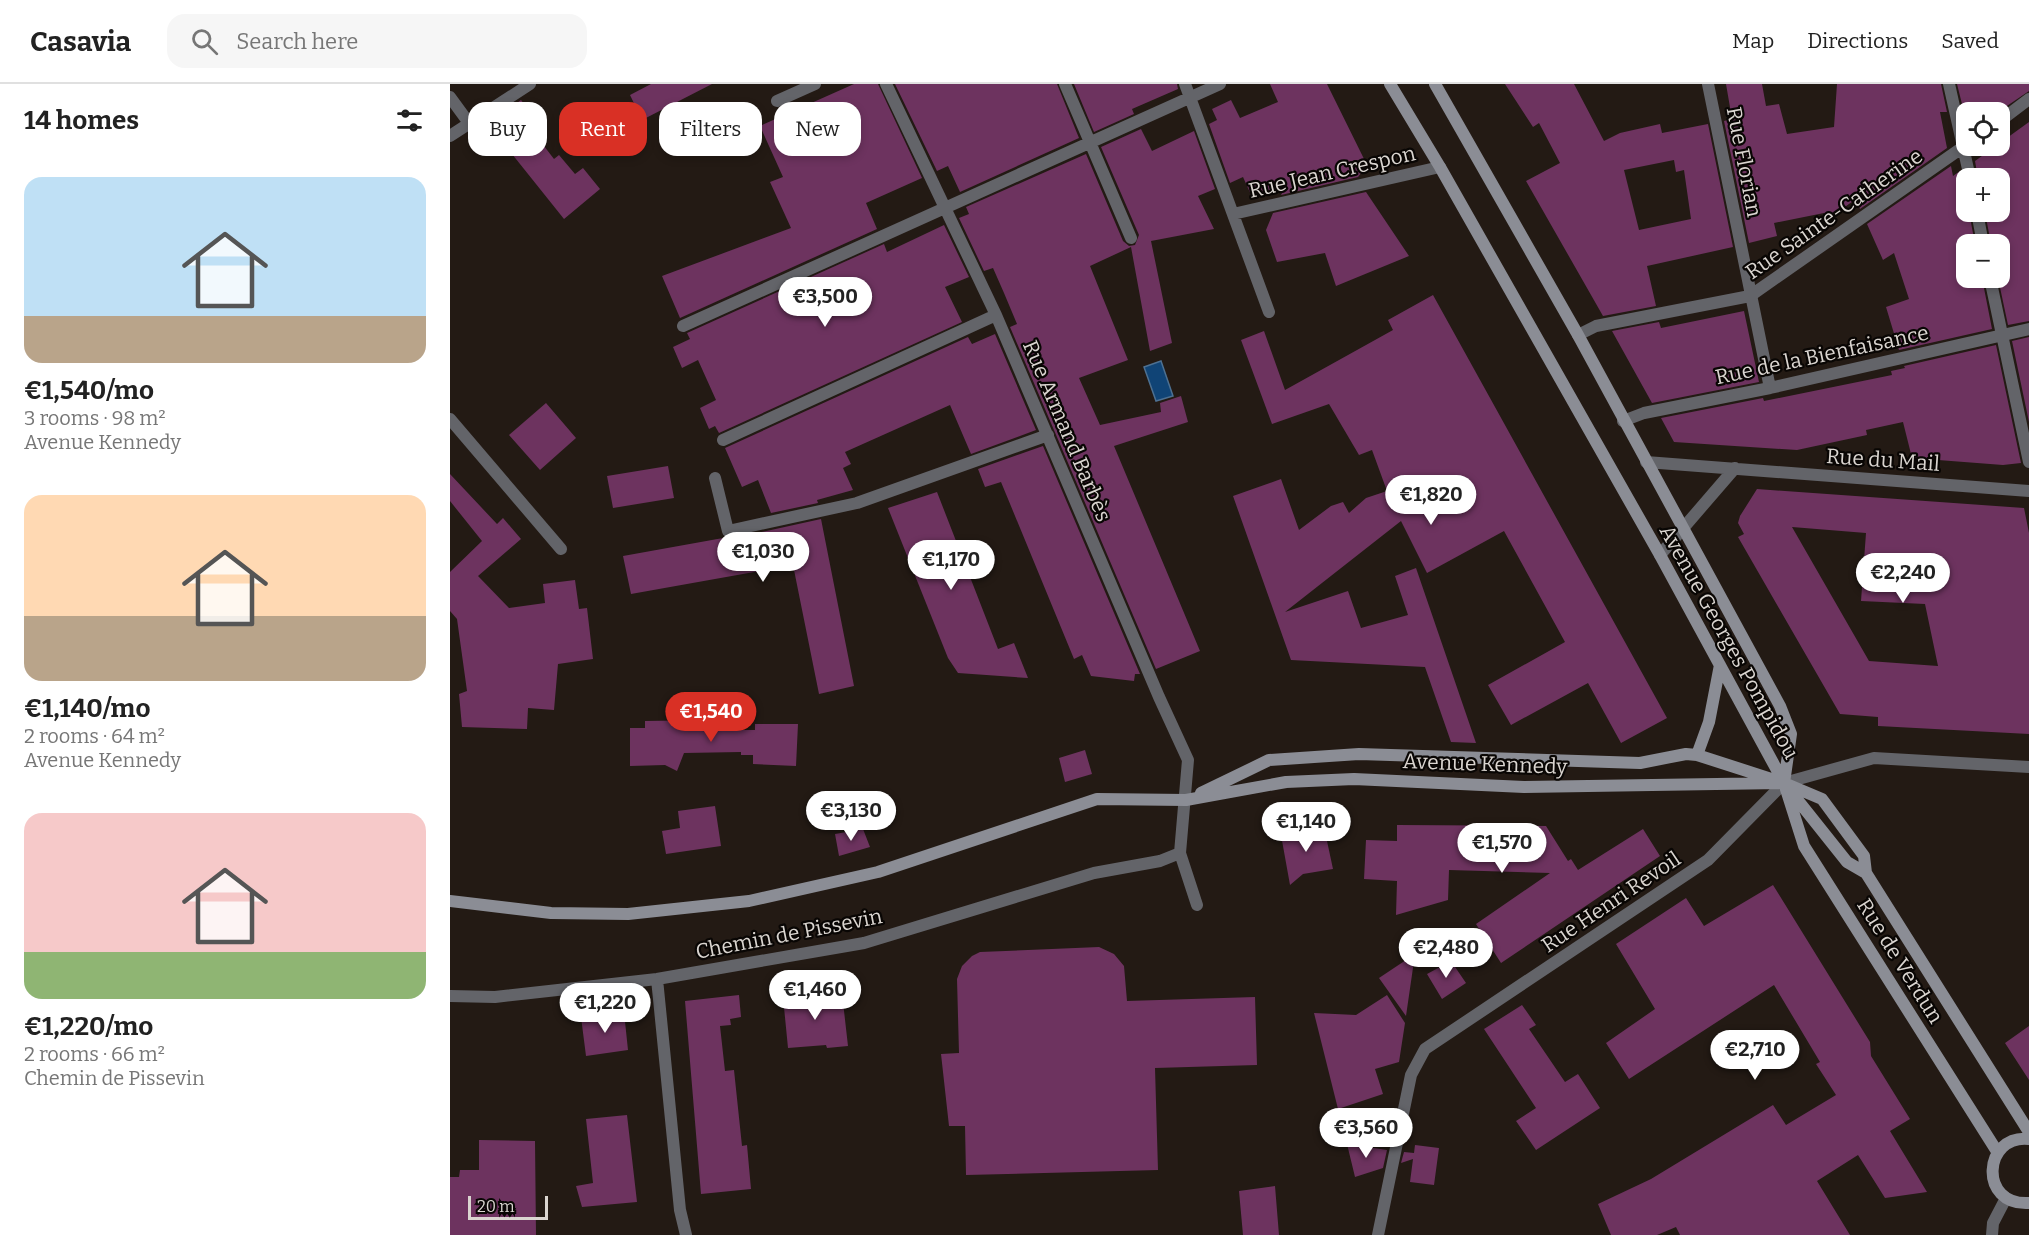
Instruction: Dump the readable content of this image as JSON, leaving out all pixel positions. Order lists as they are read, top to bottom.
{
  "streets": {
    "main road": ["Avenue Georges Pompidou", "Avenue Kennedy", "Rue de Verdun"],
    "street": [
      "Rue Florian",
      "Rue Jean Crespon",
      "Rue Sainte-Catherine",
      "Rue de la Bienfaisance",
      "Rue Armand Barbès",
      "Rue du Mail",
      "Rue Henri Revoil",
      "Chemin de Pissevin"
    ]
  },
  "crossings": [
    ["Rue Florian", "Rue Sainte-Catherine"],
    ["Rue Florian", "Rue de la Bienfaisance"],
    ["Rue Jean Crespon", "Avenue Georges Pompidou"],
    ["Rue Sainte-Catherine", "Avenue Georges Pompidou"],
    ["Rue de la Bienfaisance", "Avenue Georges Pompidou"],
    ["Rue Armand Barbès", "Avenue Kennedy"],
    ["Rue du Mail", "Avenue Georges Pompidou"],
    ["Avenue Georges Pompidou", "Avenue Kennedy"],
    ["Avenue Georges Pompidou", "Rue Henri Revoil"],
    ["Avenue Georges Pompidou", "Rue de Verdun"],
    ["Avenue Kennedy", "Rue Henri Revoil"],
    ["Avenue Kennedy", "Rue de Verdun"],
    ["Rue Henri Revoil", "Rue de Verdun"]
  ],
  "scale_bar": "20 m",
  "page": {
    "header": "Casavia",
    "search": "Search here",
    "nav": ["Map", "Directions", "Saved"],
    "heading": "14 homes",
    "map_buttons": ["+", "−"],
    "chip": [
      "Buy",
      "Rent",
      "Filters",
      "New"
    ],
    "list": [
      {
        "name": "€1,540/mo",
        "note": "3 rooms · 98 m² · Avenue Kennedy"
      },
      {
        "name": "€1,140/mo",
        "note": "2 rooms · 64 m² · Avenue Kennedy"
      },
      {
        "name": "€1,220/mo",
        "note": "2 rooms · 66 m² · Chemin de Pissevin"
      }
    ],
    "price": [
      "€3,500",
      "€1,820",
      "€1,030",
      "€1,170",
      "€2,240",
      "€1,540",
      "€3,130",
      "€1,140",
      "€1,570",
      "€2,480",
      "€1,460",
      "€1,220",
      "€2,710",
      "€3,560"
    ],
    "scale": "20 m"
  }
}
